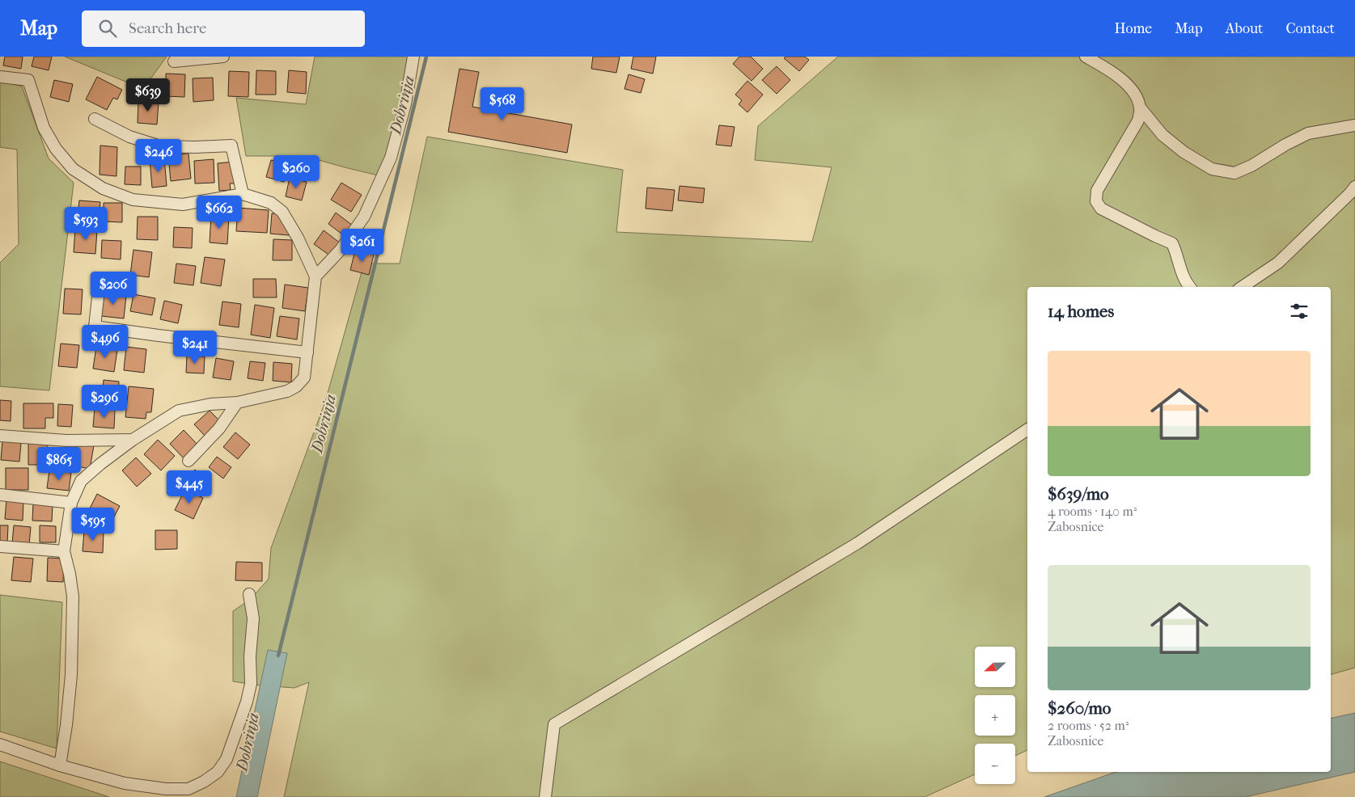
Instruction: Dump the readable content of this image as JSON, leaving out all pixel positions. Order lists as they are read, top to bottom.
{
  "water": ["Dobrinja"],
  "north": "left",
  "page": {
    "header": "Map",
    "search": "Search here",
    "nav": [
      "Home",
      "Map",
      "About",
      "Contact"
    ],
    "price": [
      "$639",
      "$568",
      "$246",
      "$260",
      "$662",
      "$593",
      "$261",
      "$206",
      "$496",
      "$241",
      "$296",
      "$865",
      "$445",
      "$595"
    ],
    "heading": "14 homes",
    "list": [
      {
        "name": "$639/mo",
        "note": "4 rooms · 140 m² · Zabosnice"
      },
      {
        "name": "$260/mo",
        "note": "2 rooms · 52 m² · Zabosnice"
      }
    ],
    "map_buttons": ["+", "−"]
  }
}
